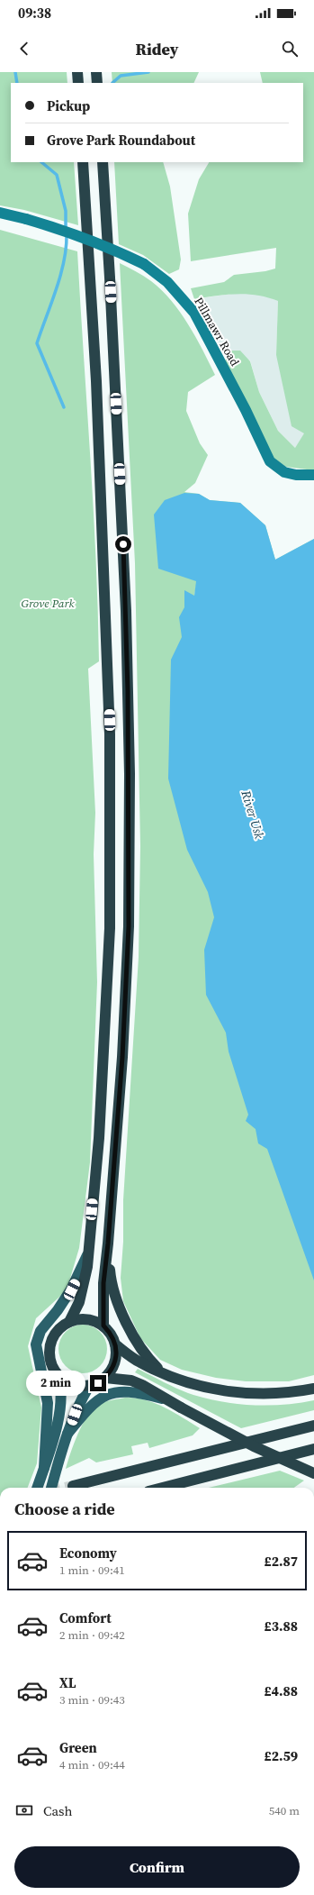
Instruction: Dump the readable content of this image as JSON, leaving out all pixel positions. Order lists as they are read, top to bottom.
{
  "streets": {
    "street": ["Pillmawr Road"]
  },
  "water": ["River Usk"],
  "parks": ["Grove Park"],
  "page": {
    "status": "09:38",
    "header": "Ridey",
    "banner": ["Pickup", "Grove Park Roundabout"],
    "bubble": "2 min",
    "heading": "Choose a ride",
    "list": [
      {
        "name": "Economy",
        "note": "1 min · 09:41",
        "value": "£2.87"
      },
      {
        "name": "Comfort",
        "note": "2 min · 09:42",
        "value": "£3.88"
      },
      {
        "name": "XL",
        "note": "3 min · 09:43",
        "value": "£4.88"
      },
      {
        "name": "Green",
        "note": "4 min · 09:44",
        "value": "£2.59"
      }
    ],
    "pay": ["Cash", "540 m"],
    "buttons": "Confirm"
  }
}
